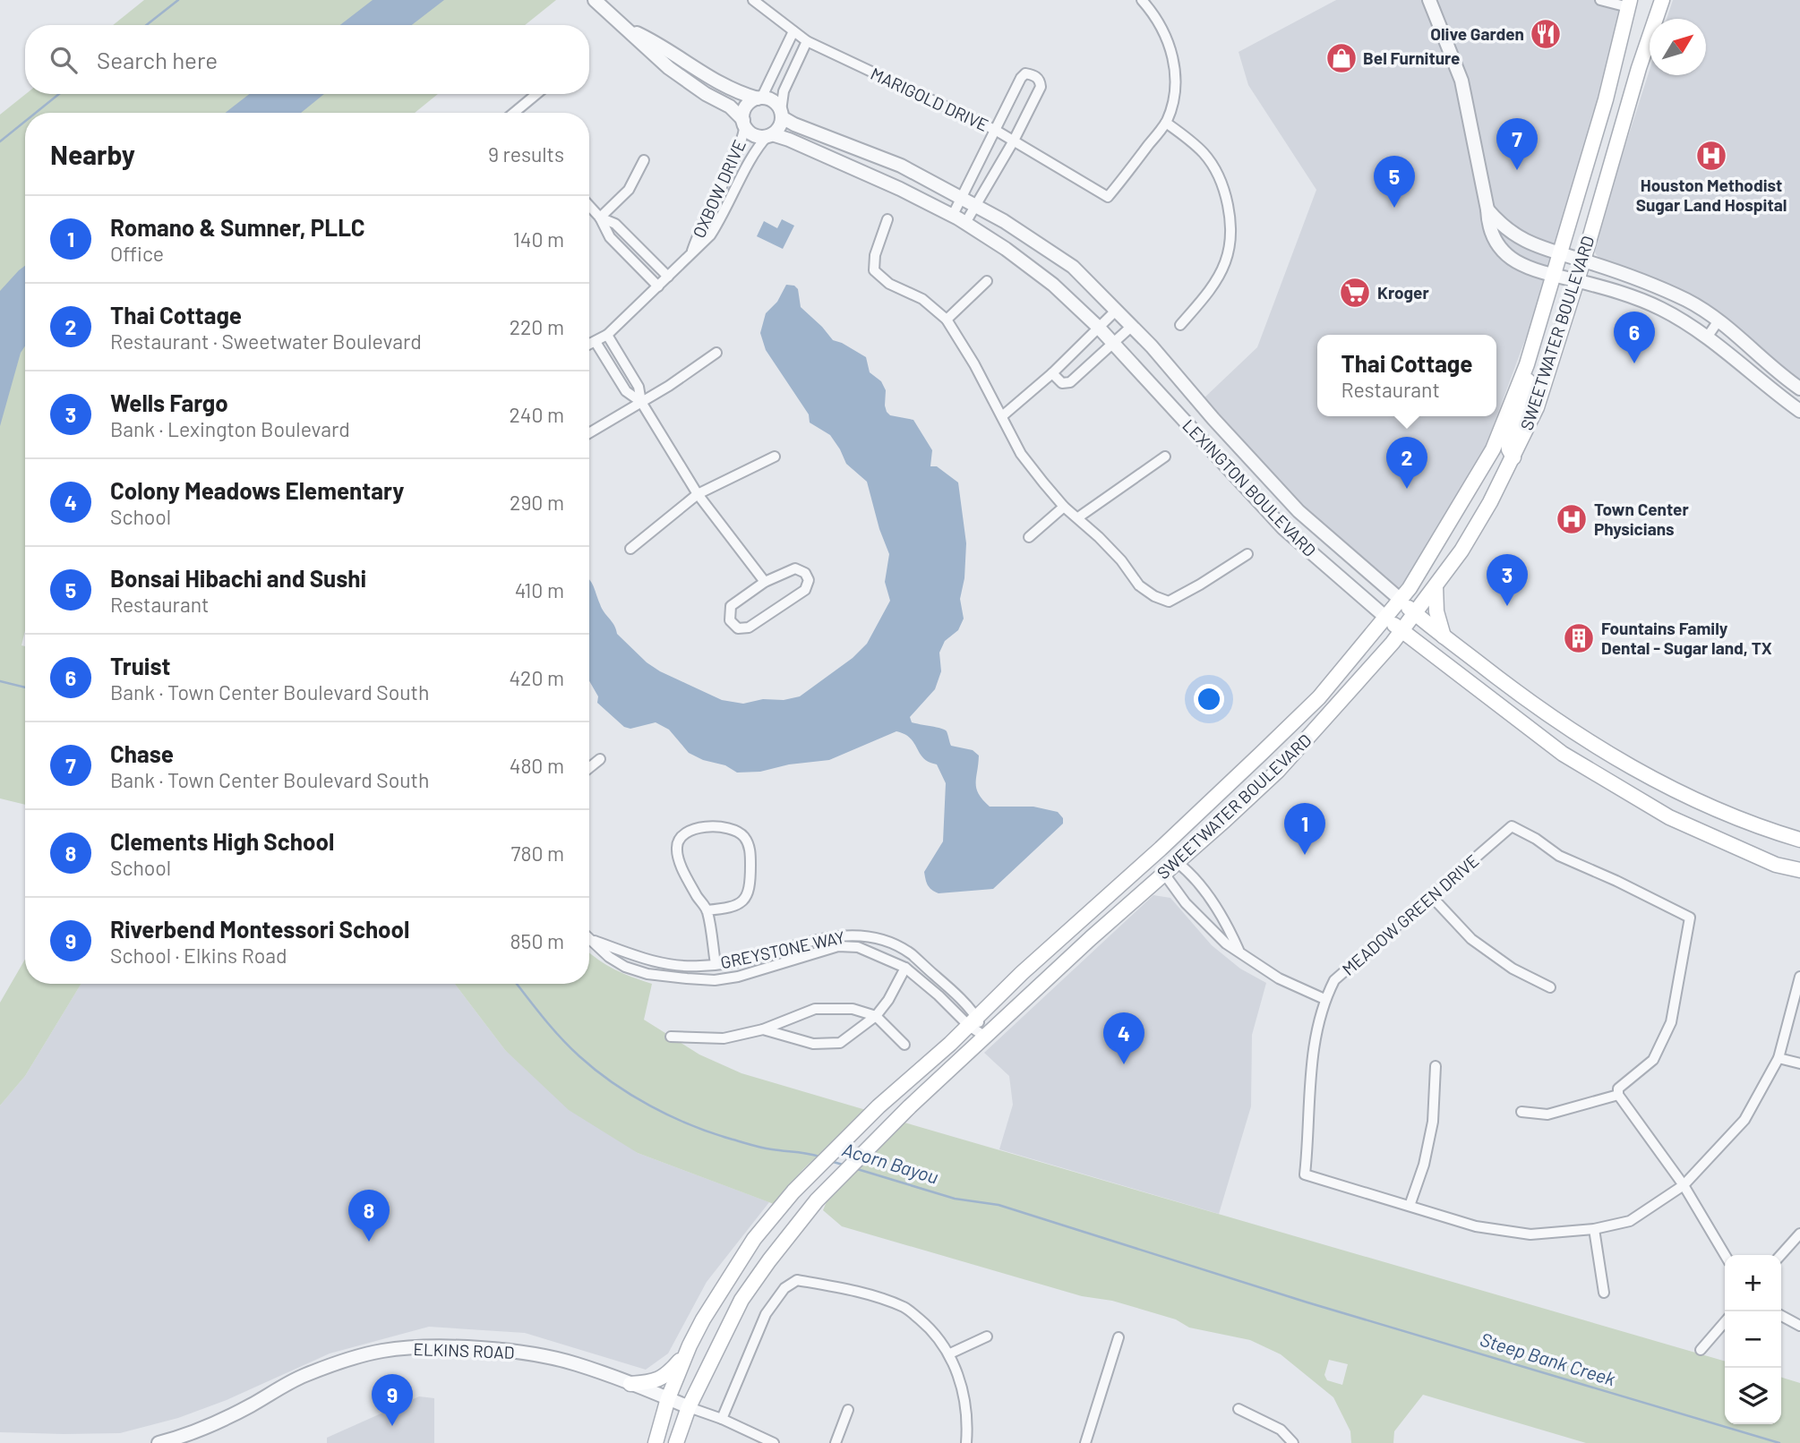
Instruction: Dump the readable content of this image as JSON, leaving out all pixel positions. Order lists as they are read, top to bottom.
{
  "streets": {
    "main road": ["SWEETWATER BOULEVARD", "LEXINGTON BOULEVARD"],
    "street": [
      "MARIGOLD DRIVE",
      "OXBOW DRIVE",
      "MEADOW GREEN DRIVE",
      "GREYSTONE WAY",
      "ELKINS ROAD"
    ]
  },
  "crossings": [
    ["OXBOW DRIVE", "LEXINGTON BOULEVARD"],
    ["SWEETWATER BOULEVARD", "LEXINGTON BOULEVARD"],
    ["SWEETWATER BOULEVARD", "GREYSTONE WAY"],
    ["SWEETWATER BOULEVARD", "ELKINS ROAD"]
  ],
  "water": ["Acorn Bayou", "Steep Bank Creek"],
  "places": {
    "restaurant": ["Olive Garden"],
    "shop": ["Bel Furniture"],
    "hospital": ["Houston Methodist Sugar Land Hospital", "Town Center Physicians"],
    "supermarket": ["Kroger"],
    "building": ["Fountains Family Dental - Sugar land, TX"]
  },
  "north": "top right",
  "page": {
    "search": "Search here",
    "heading": ["Nearby", "9 results"],
    "pins": [
      "7",
      "5",
      "6",
      "2",
      "3",
      "1",
      "4",
      "8",
      "9"
    ],
    "list": [
      {
        "mark": "1",
        "name": "Romano & Sumner, PLLC",
        "note": "Office",
        "value": "140 m"
      },
      {
        "mark": "2",
        "name": "Thai Cottage",
        "note": "Restaurant · Sweetwater Boulevard",
        "value": "220 m"
      },
      {
        "mark": "3",
        "name": "Wells Fargo",
        "note": "Bank · Lexington Boulevard",
        "value": "240 m"
      },
      {
        "mark": "4",
        "name": "Colony Meadows Elementary",
        "note": "School",
        "value": "290 m"
      },
      {
        "mark": "5",
        "name": "Bonsai Hibachi and Sushi",
        "note": "Restaurant",
        "value": "410 m"
      },
      {
        "mark": "6",
        "name": "Truist",
        "note": "Bank · Town Center Boulevard South",
        "value": "420 m"
      },
      {
        "mark": "7",
        "name": "Chase",
        "note": "Bank · Town Center Boulevard South",
        "value": "480 m"
      },
      {
        "mark": "8",
        "name": "Clements High School",
        "note": "School",
        "value": "780 m"
      },
      {
        "mark": "9",
        "name": "Riverbend Montessori School",
        "note": "School · Elkins Road",
        "value": "850 m"
      }
    ],
    "popup": ["Thai Cottage", "Restaurant"],
    "map_buttons": ["+", "−"]
  }
}
